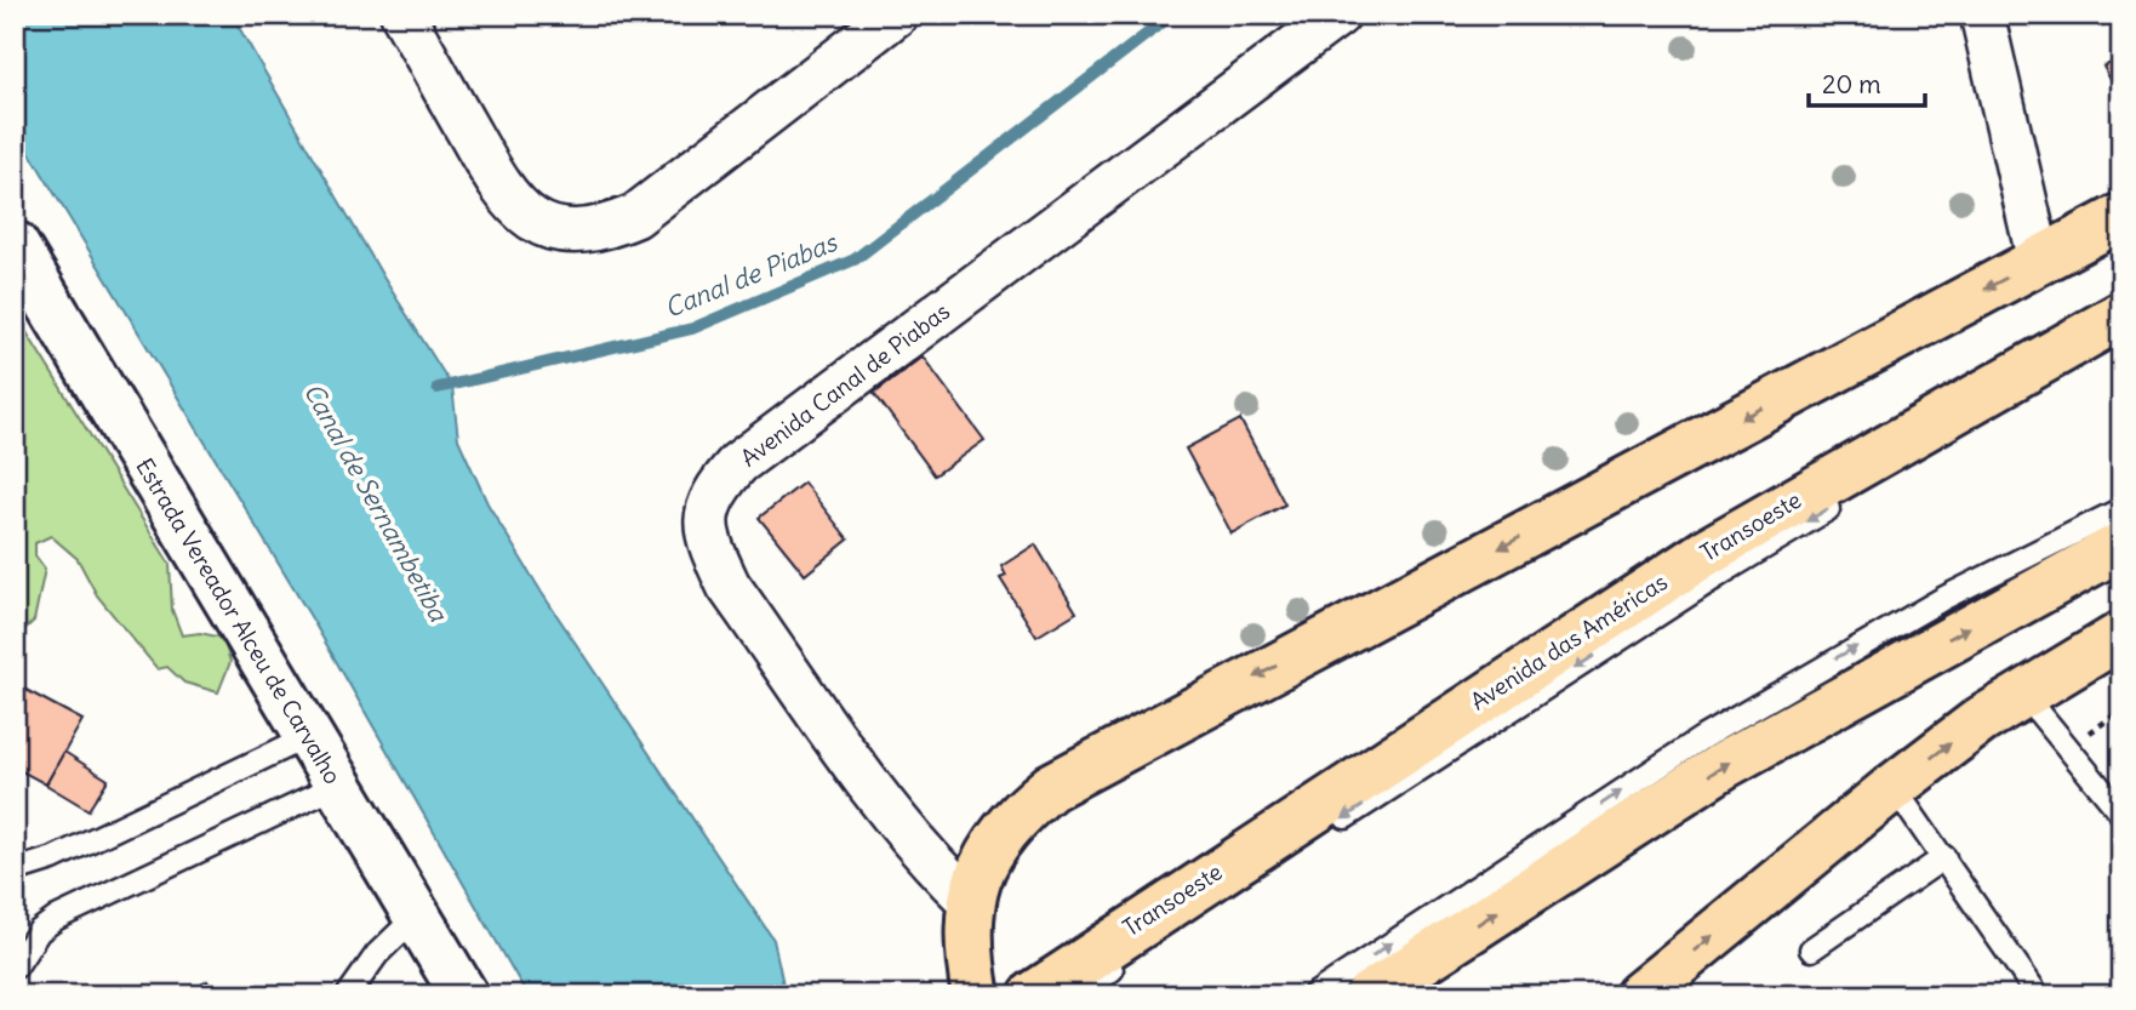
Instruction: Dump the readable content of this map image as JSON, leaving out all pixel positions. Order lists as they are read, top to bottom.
{
  "streets": {
    "highway": ["Avenida das Américas"],
    "street": ["Avenida Canal de Piabas", "Estrada Vereador Alceu de Carvalho"],
    "lane": ["Transoeste"]
  },
  "crossings": [
    ["Transoeste", "Avenida das Américas"]
  ],
  "water": ["Canal de Piabas", "Canal de Sernambetiba"],
  "scale_bar": "20 m"
}
